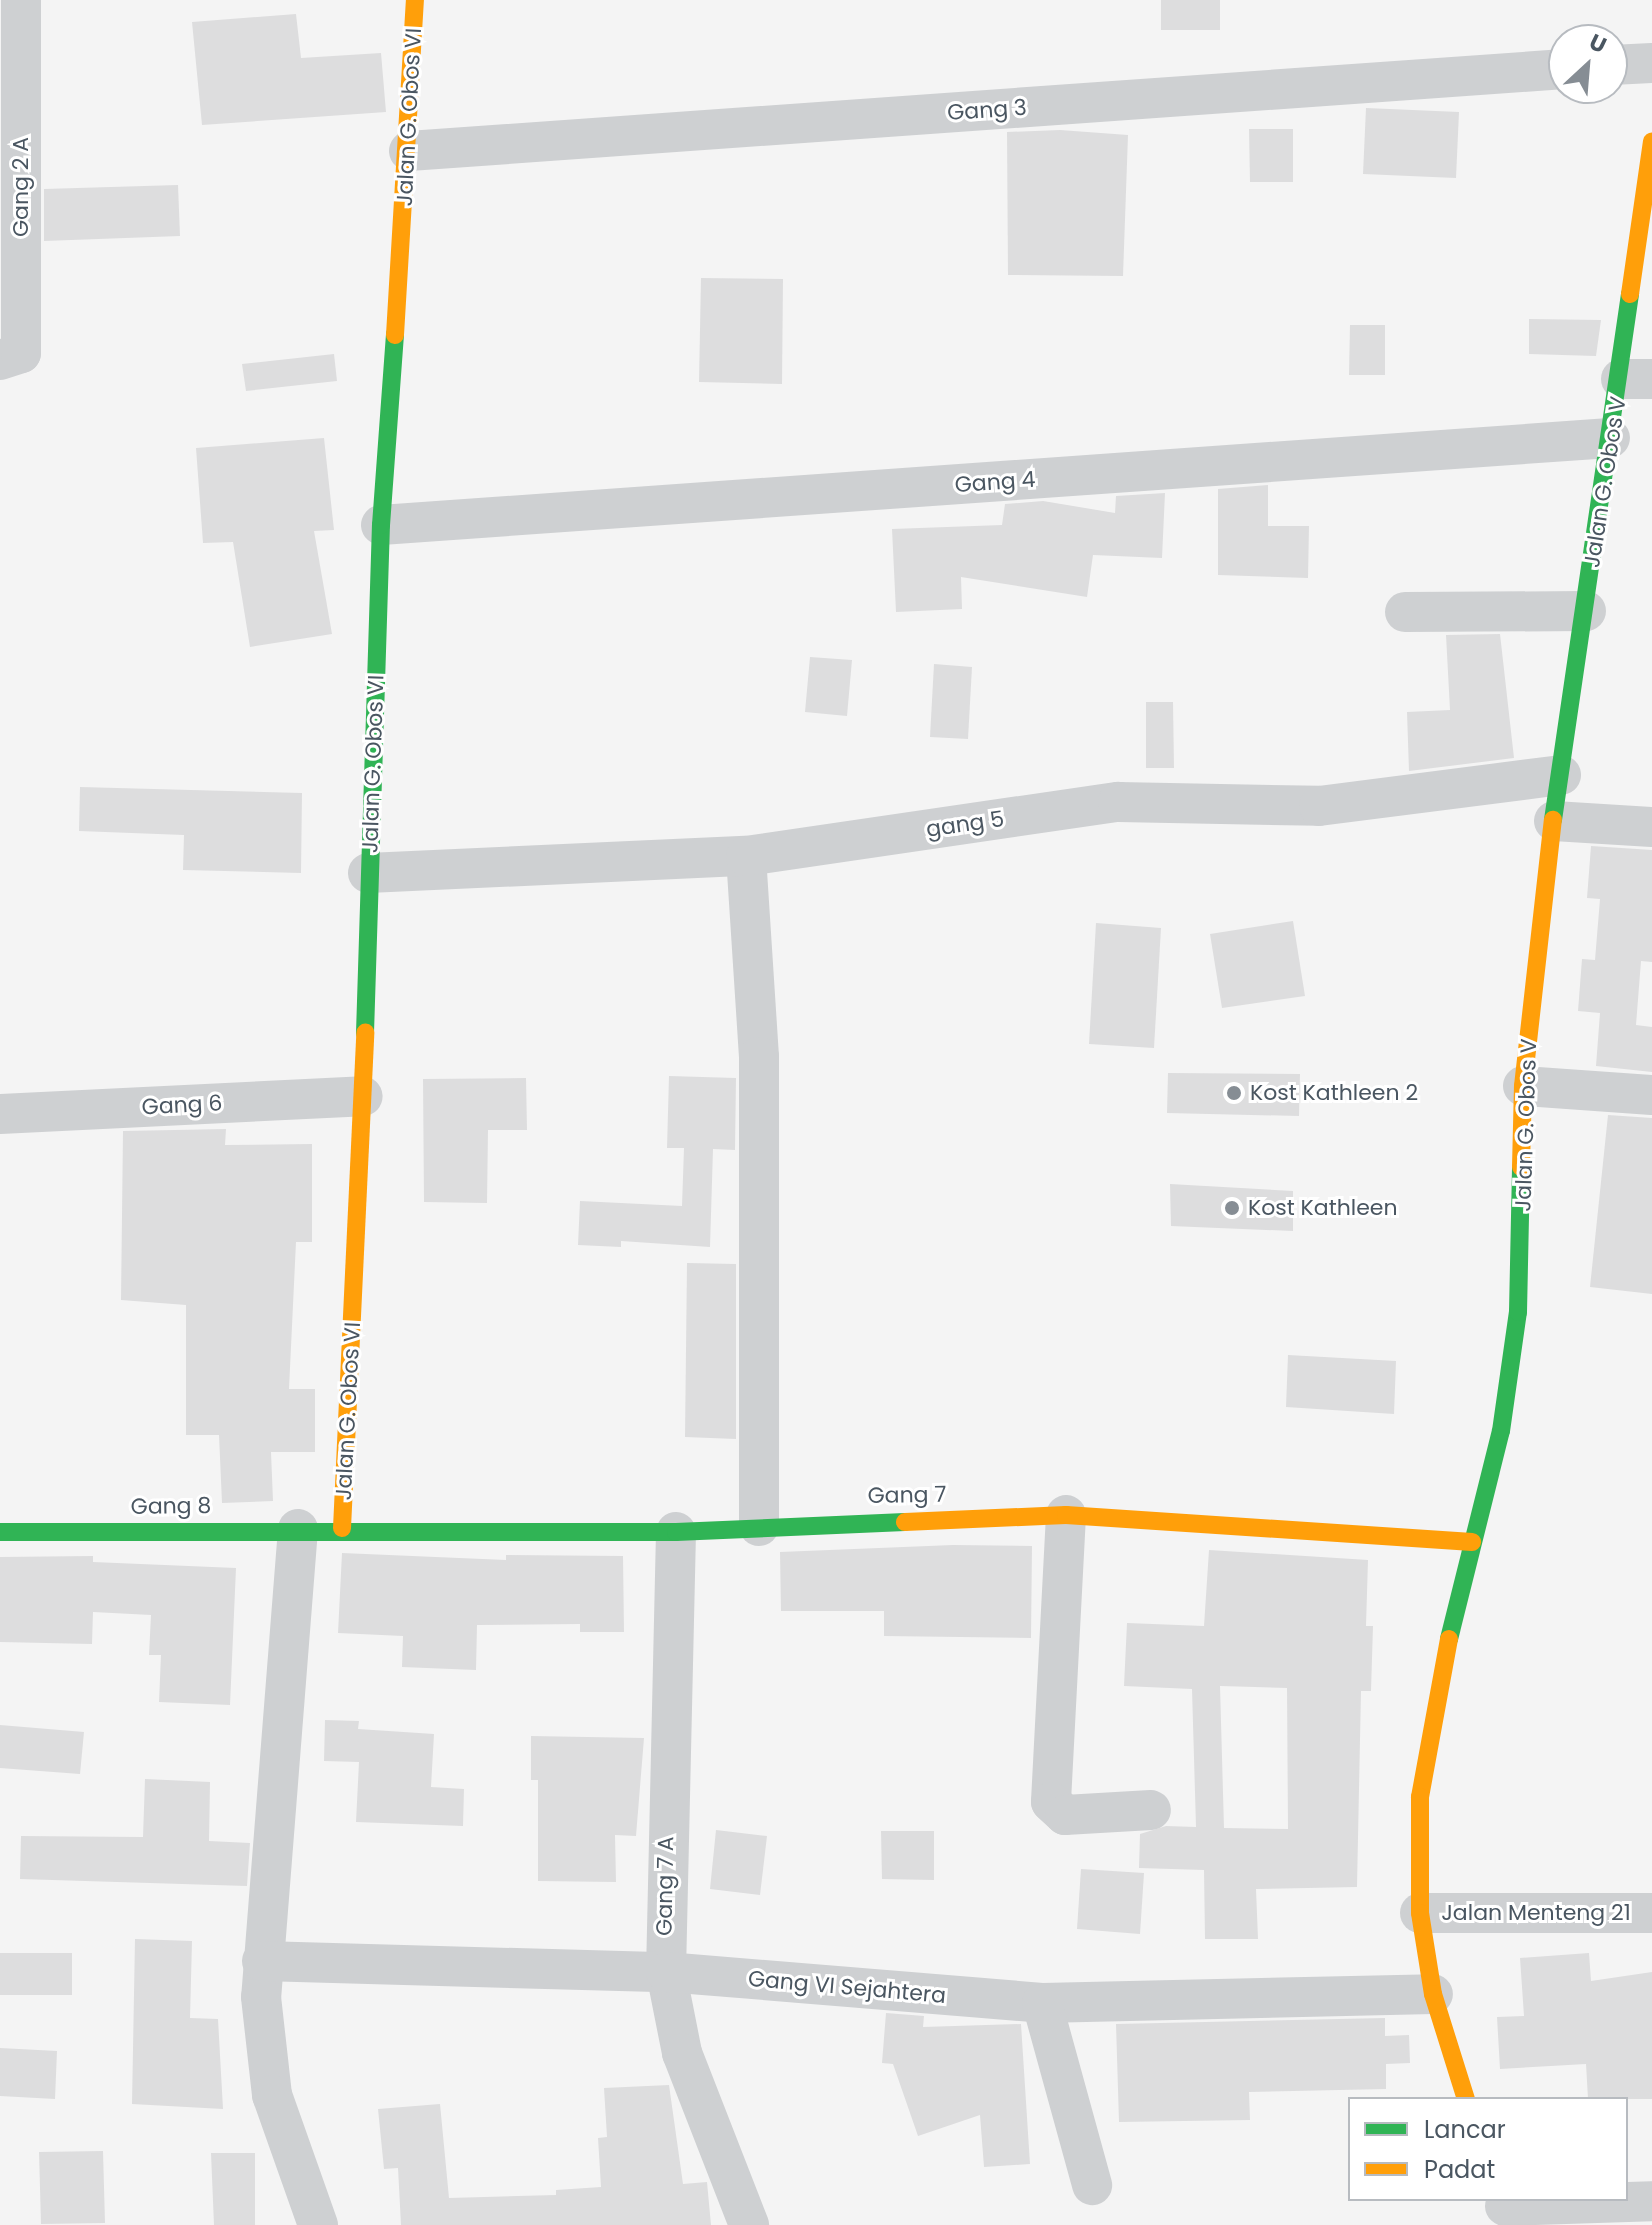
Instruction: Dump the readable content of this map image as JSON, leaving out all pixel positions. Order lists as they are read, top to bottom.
{
  "streets": {
    "street": [
      "Gang 3",
      "Jalan G. Obos VI",
      "Gang 2 A",
      "Gang 4",
      "Jalan G. Obos V",
      "gang 5",
      "Gang 6",
      "Gang 7",
      "Gang 8",
      "Gang 7 A",
      "Jalan Menteng 21",
      "Gang VI Sejahtera"
    ]
  },
  "crossings": [
    ["Gang 3", "Jalan G. Obos VI"],
    ["Jalan G. Obos VI", "Gang 4"],
    ["Jalan G. Obos VI", "gang 5"],
    ["Jalan G. Obos VI", "Gang 6"],
    ["Jalan G. Obos VI", "Gang 7"],
    ["Jalan G. Obos VI", "Gang 8"],
    ["Gang 4", "Jalan G. Obos V"],
    ["Jalan G. Obos V", "gang 5"],
    ["Jalan G. Obos V", "Gang 7"],
    ["Jalan G. Obos V", "Jalan Menteng 21"],
    ["Jalan G. Obos V", "Gang VI Sejahtera"],
    ["Gang 7", "Gang 8"],
    ["Gang 7", "Gang 7 A"],
    ["Gang 7 A", "Gang VI Sejahtera"]
  ],
  "places": ["Kost Kathleen 2", "Kost Kathleen"],
  "legend": ["Lancar", "Padat"],
  "north": "top right"
}
